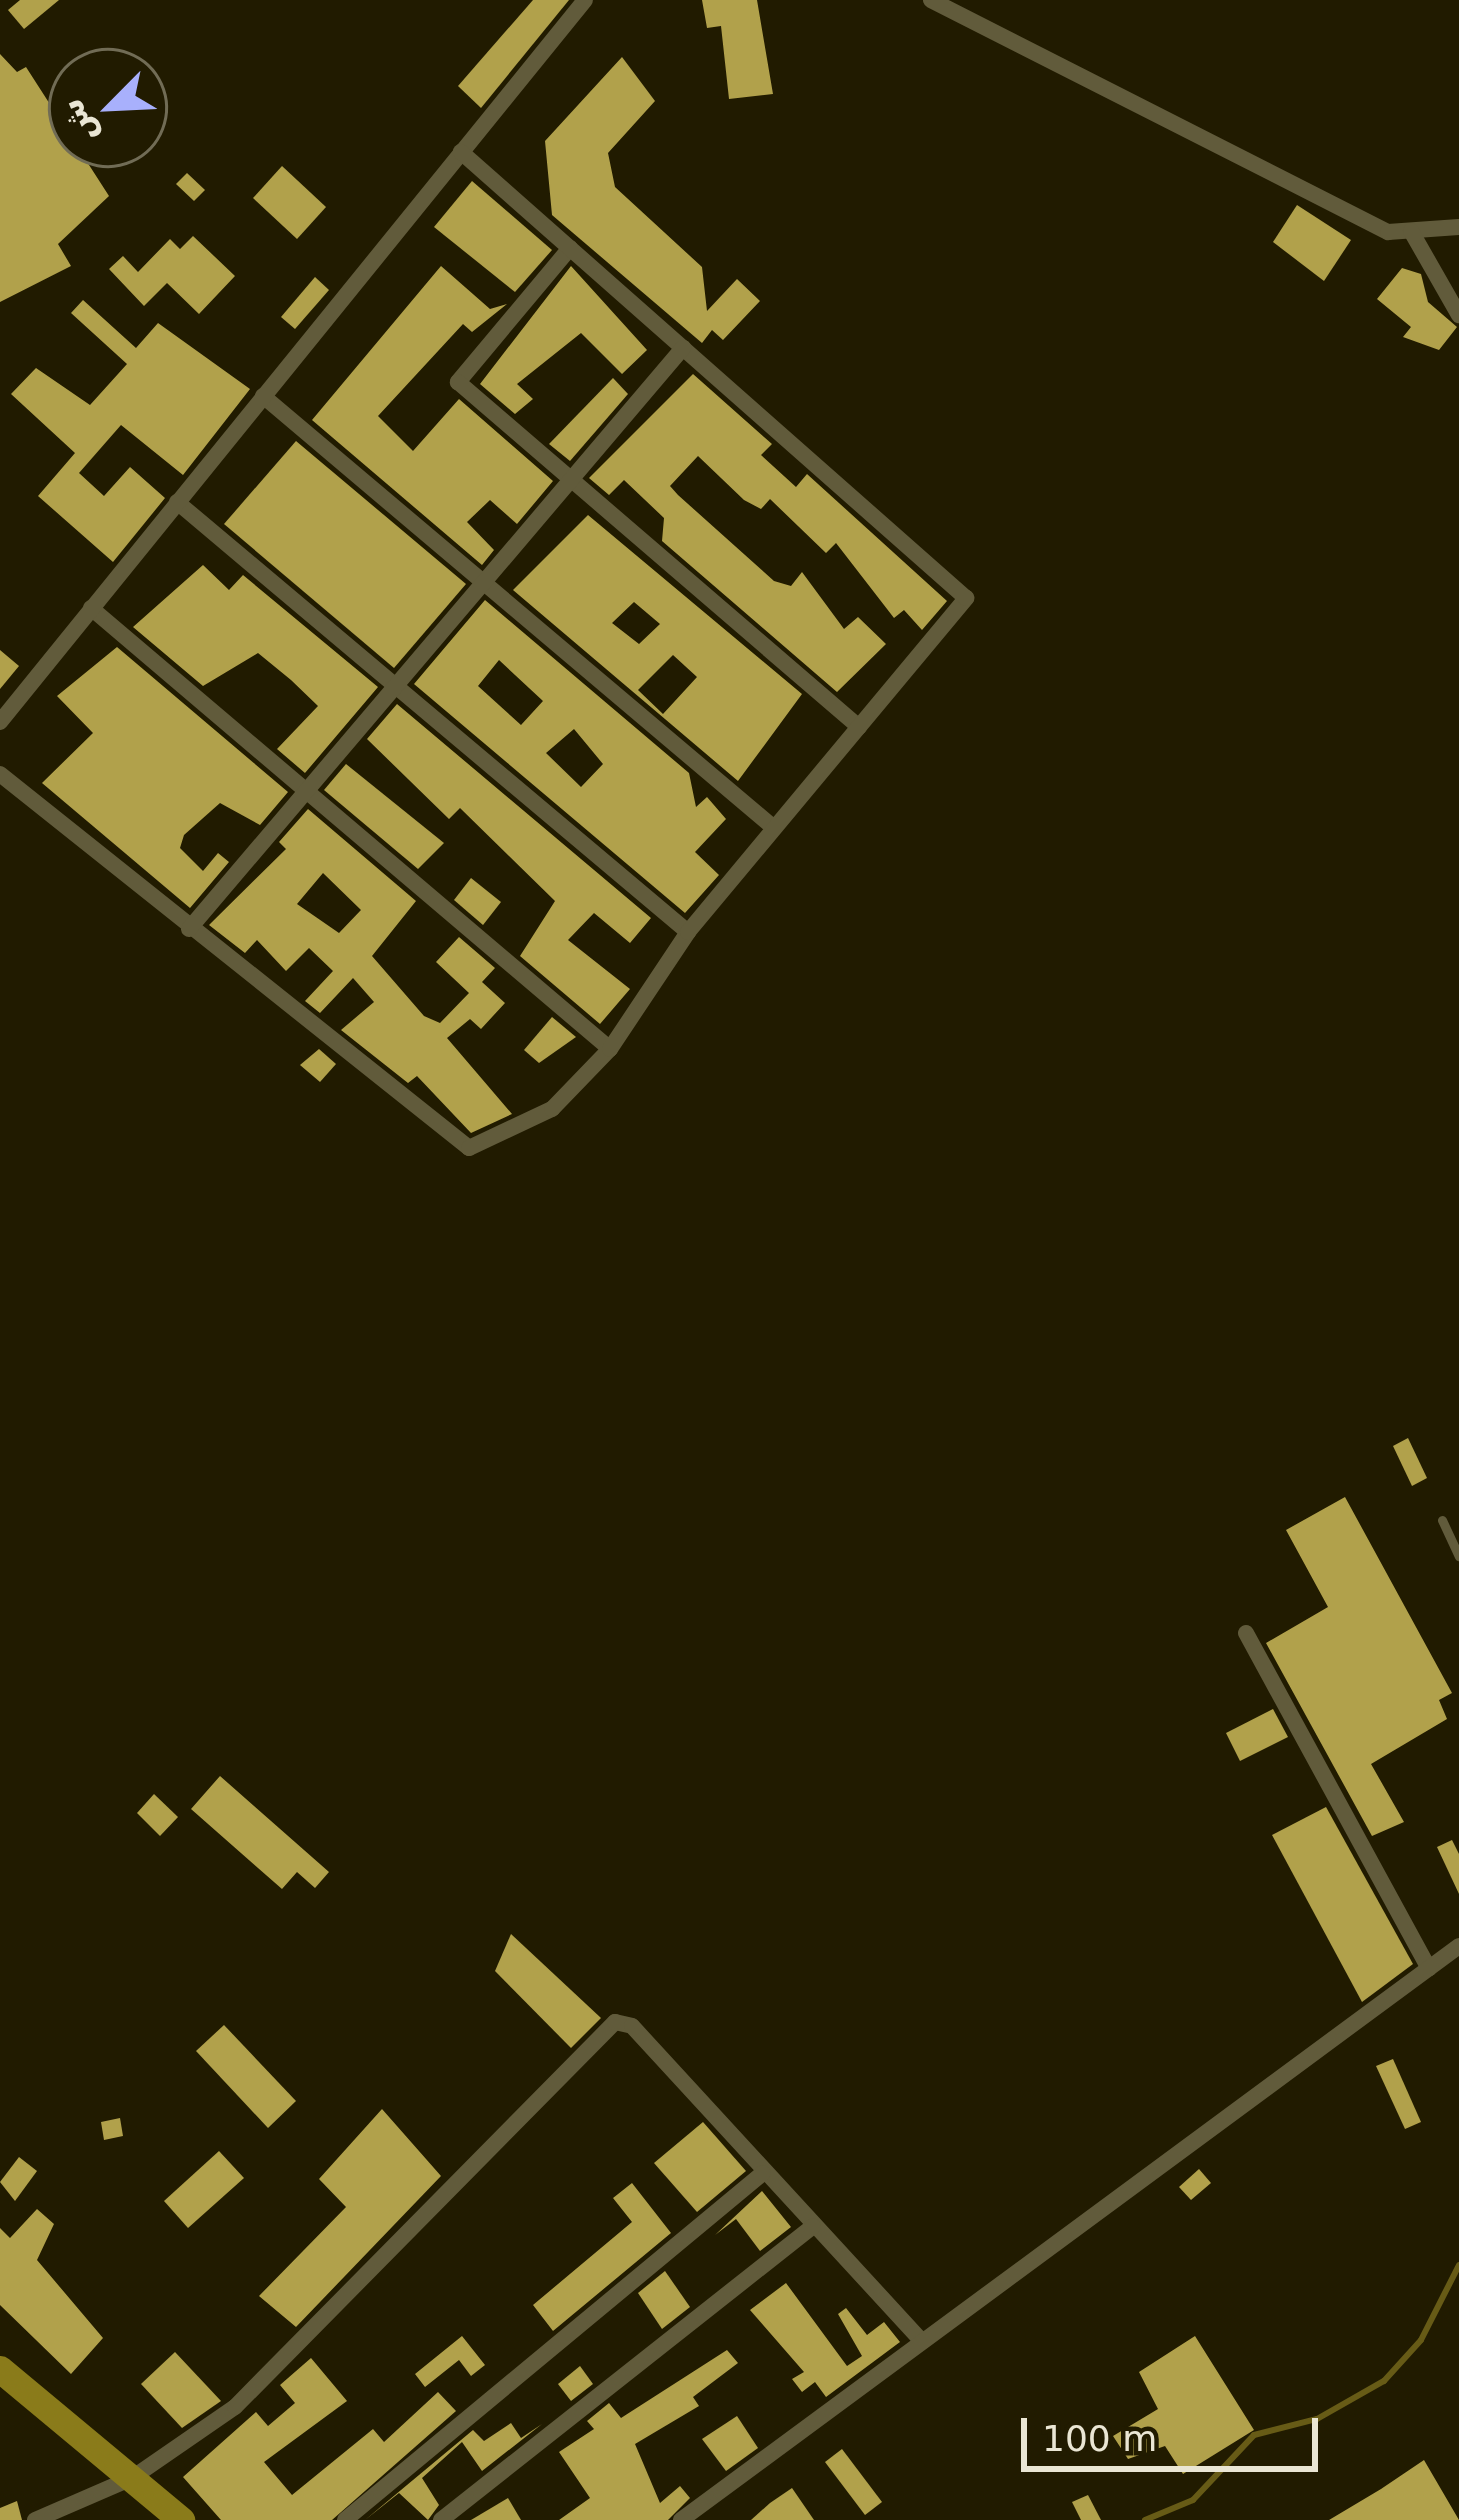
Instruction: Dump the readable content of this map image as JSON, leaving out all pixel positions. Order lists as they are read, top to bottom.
{
  "scale_bar": "100 m",
  "north": "bottom left"
}
